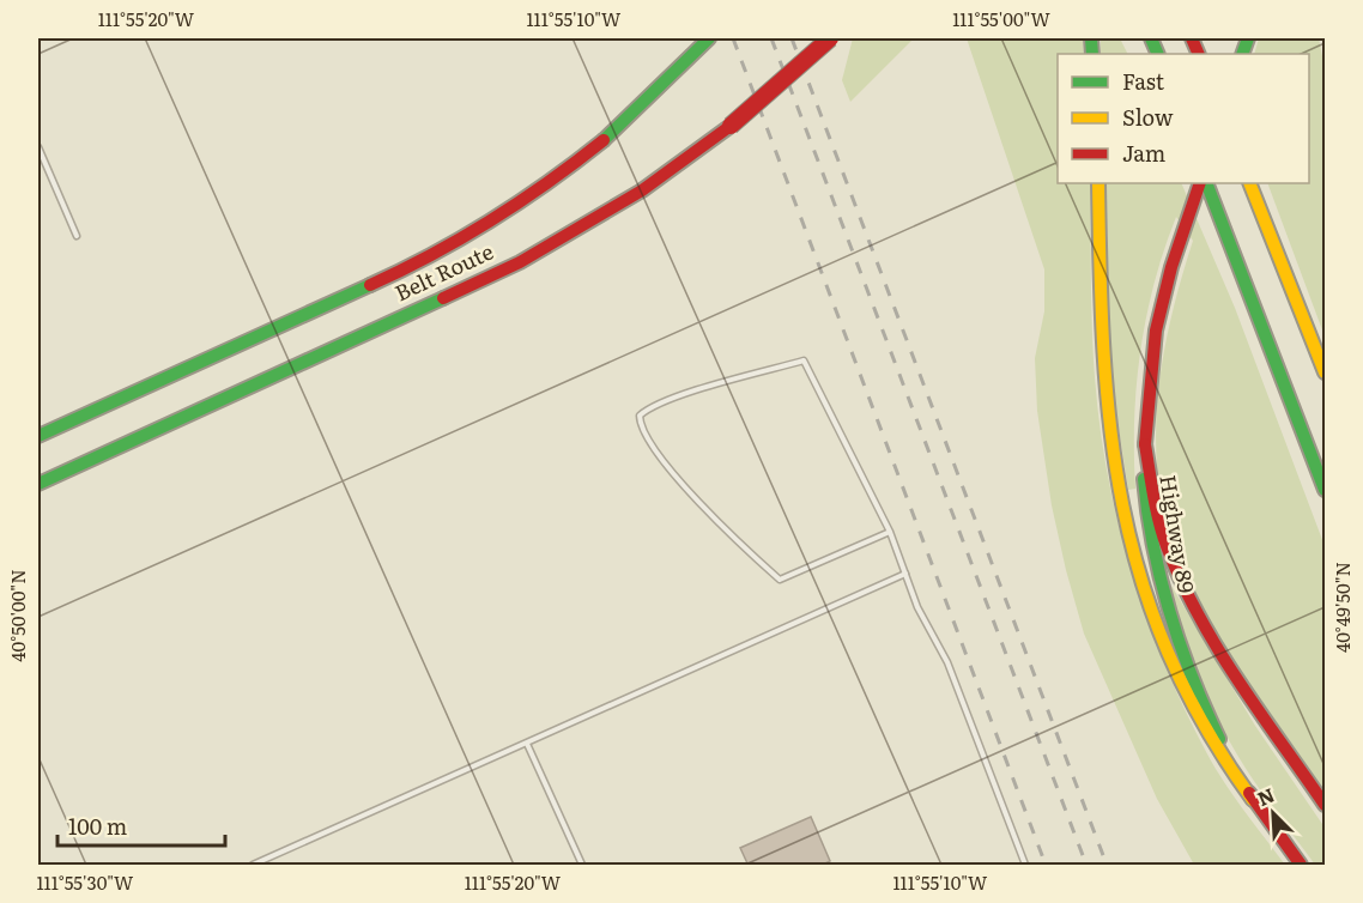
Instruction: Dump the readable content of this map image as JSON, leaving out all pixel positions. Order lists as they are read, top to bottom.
{
  "streets": {
    "main road": ["Belt Route", "Highway 89"]
  },
  "legend": ["Fast", "Slow", "Jam"],
  "scale_bar": "100 m",
  "north": "top left",
  "coordinates": [
    "111°55'20\"W",
    "111°55'10\"W",
    "111°55'00\"W",
    "40°49'50\"N",
    "40°50'00\"N",
    "111°55'30\"W"
  ]
}
